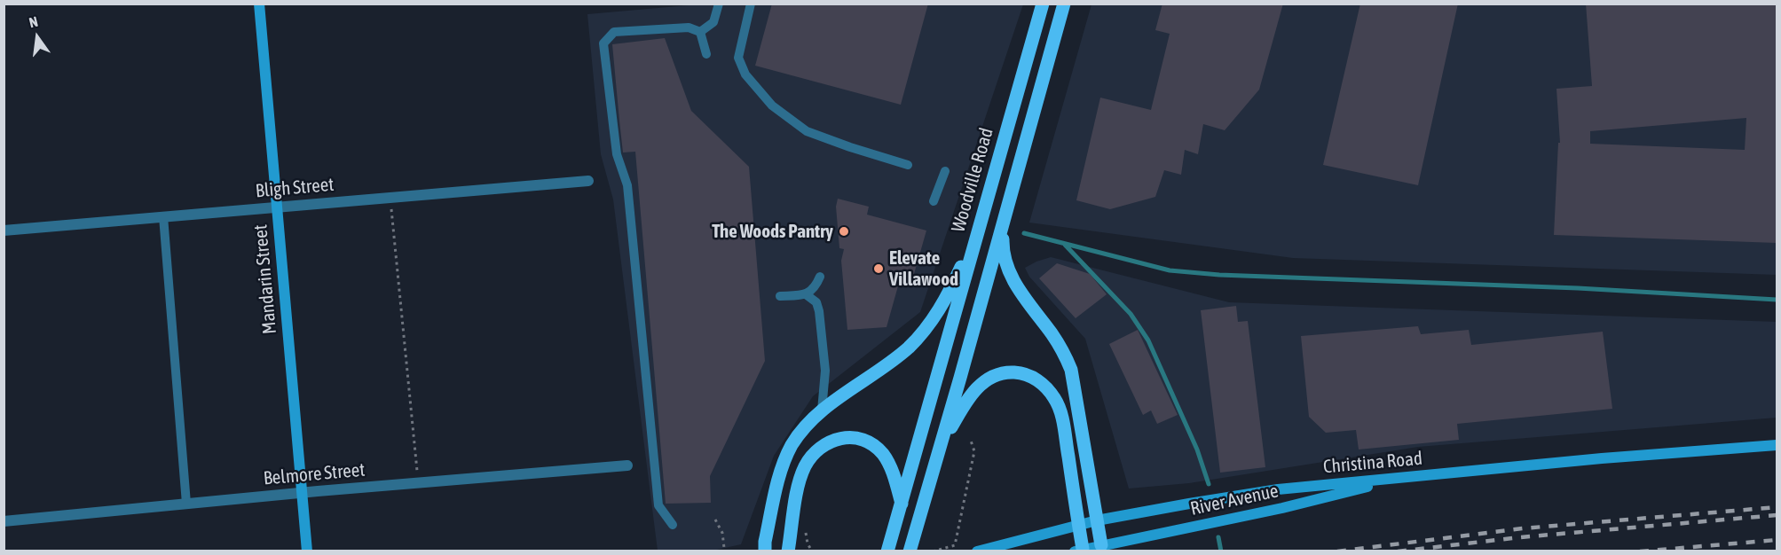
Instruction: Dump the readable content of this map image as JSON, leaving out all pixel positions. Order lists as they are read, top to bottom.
{
  "streets": {
    "main road": [
      "Woodville Road",
      "Mandarin Street",
      "Christina Road",
      "River Avenue"
    ],
    "street": ["Bligh Street", "Belmore Street"]
  },
  "crossings": [
    ["Bligh Street", "Mandarin Street"],
    ["Mandarin Street", "Belmore Street"],
    ["Christina Road", "River Avenue"]
  ],
  "places": ["The Woods Pantry", "Elevate Villawood"],
  "north": "top"
}
